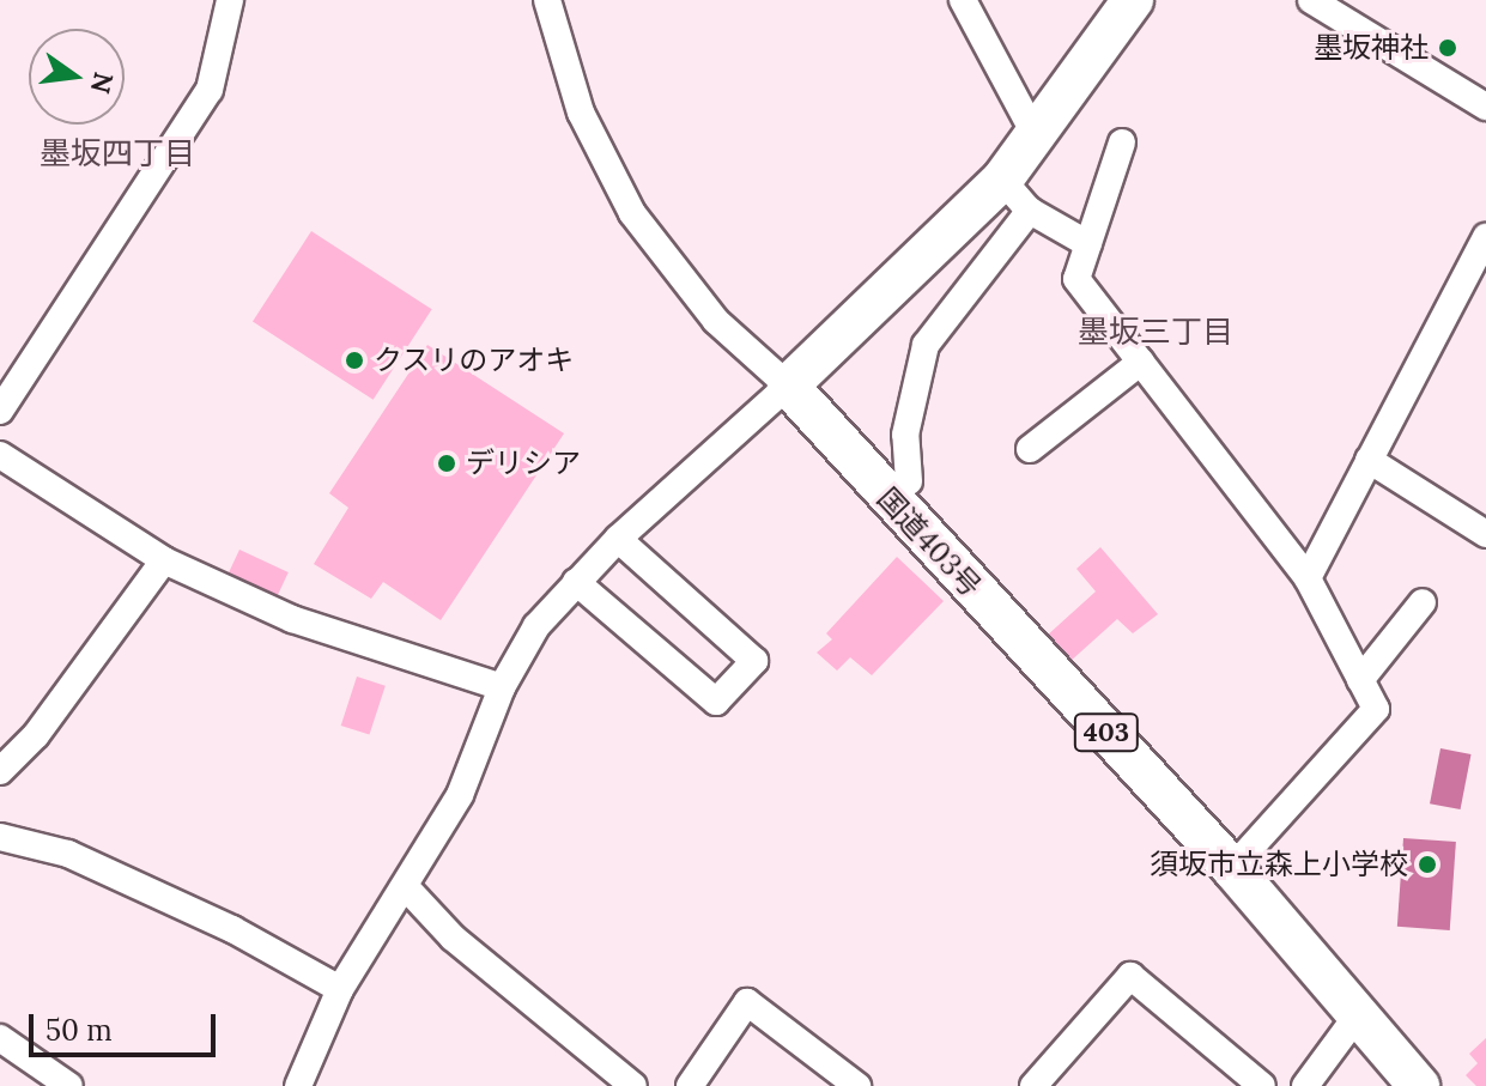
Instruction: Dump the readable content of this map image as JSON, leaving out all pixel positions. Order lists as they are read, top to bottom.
{
  "streets": {
    "highway": ["国道403号", "403"]
  },
  "districts": ["墨坂四丁目", "墨坂三丁目"],
  "places": [
    "墨坂神社",
    "クスリのアオキ",
    "デリシア",
    "須坂市立森上小学校"
  ],
  "scale_bar": "50 m",
  "north": "right"
}
